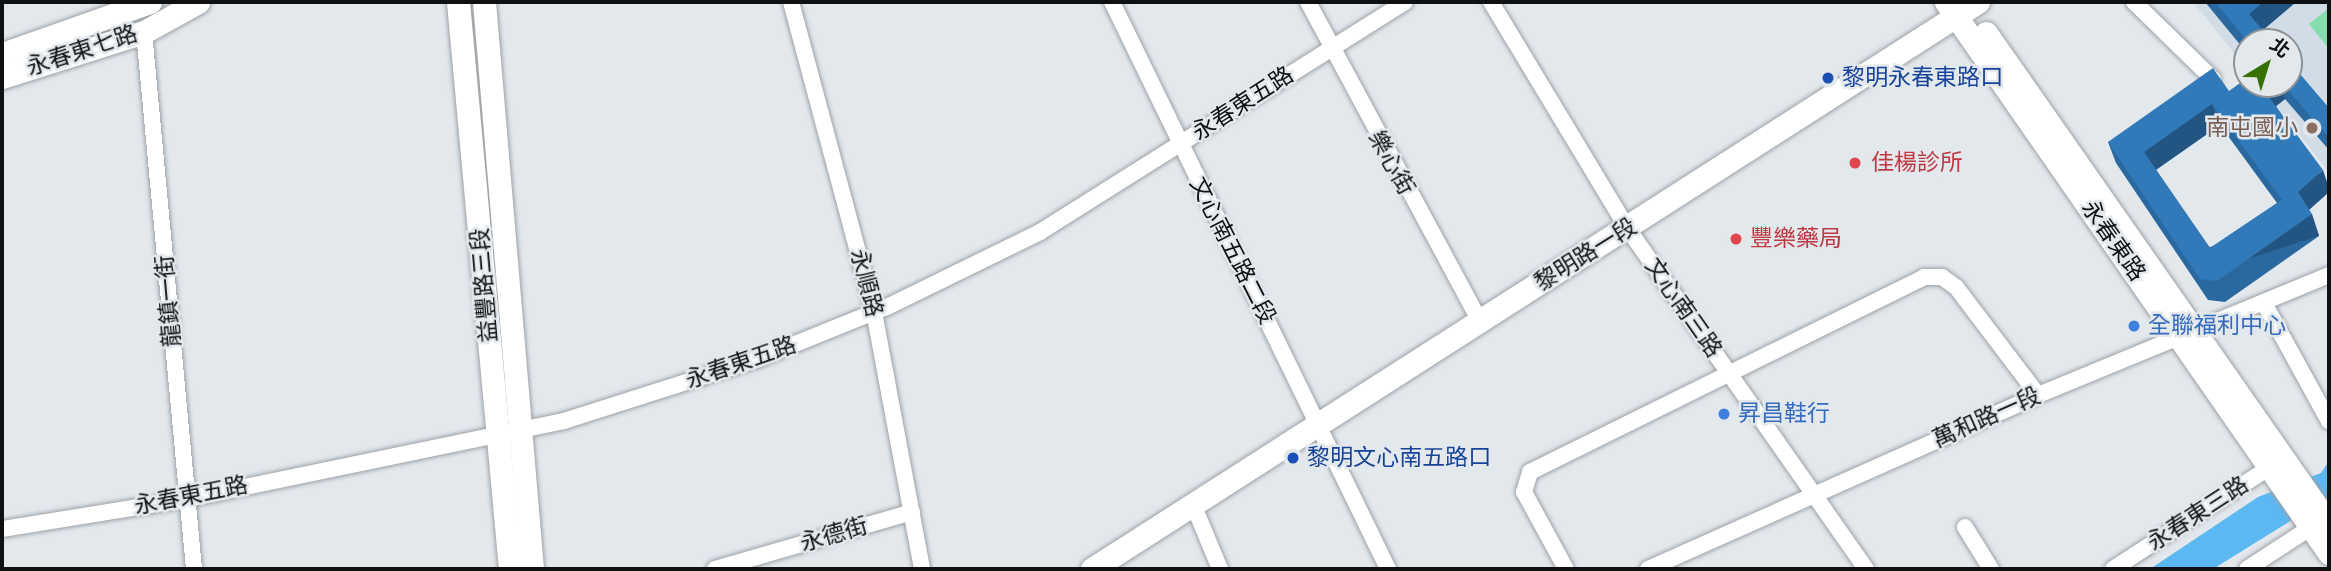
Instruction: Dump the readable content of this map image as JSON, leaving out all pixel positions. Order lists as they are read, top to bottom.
{
  "streets": {
    "street": [
      "永春東七路",
      "永春東五路",
      "樂心街",
      "永春東路",
      "文心南五路二段",
      "黎明路一段",
      "永順路",
      "益豐路三段",
      "龍鎮一街",
      "文心南三路",
      "萬和路一段",
      "永春東三路",
      "永德街"
    ]
  },
  "crossings": [
    ["永春東七路", "龍鎮一街"],
    ["永春東五路", "樂心街"],
    ["永春東五路", "文心南五路二段"],
    ["永春東五路", "永順路"],
    ["永春東五路", "益豐路三段"],
    ["永春東五路", "龍鎮一街"],
    ["樂心街", "黎明路一段"],
    ["永春東路", "黎明路一段"],
    ["永春東路", "萬和路一段"],
    ["永春東路", "永春東三路"],
    ["文心南五路二段", "黎明路一段"],
    ["黎明路一段", "文心南三路"],
    ["永順路", "永德街"],
    ["文心南三路", "萬和路一段"]
  ],
  "places": [
    "黎明永春東路口",
    "南屯國小",
    "佳楊診所",
    "豐樂藥局",
    "全聯福利中心",
    "昇昌鞋行",
    "黎明文心南五路口"
  ],
  "north": "top right"
}
